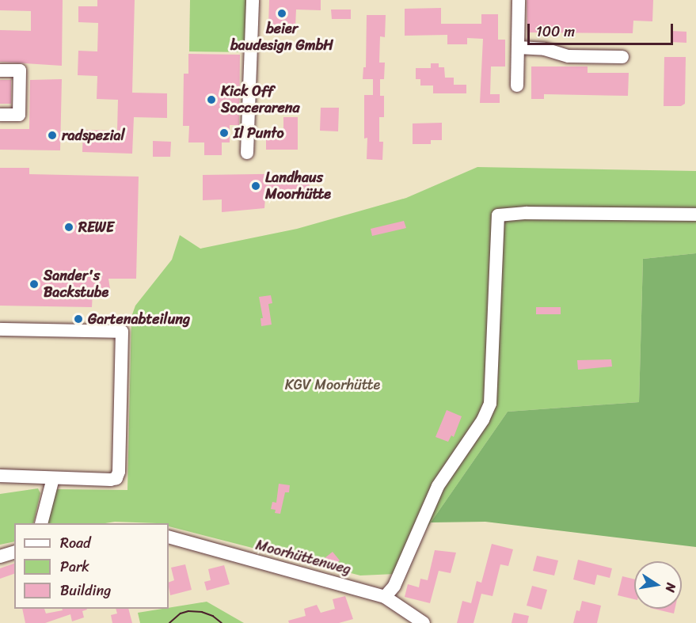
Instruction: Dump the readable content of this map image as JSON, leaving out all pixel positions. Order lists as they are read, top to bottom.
{
  "streets": {
    "street": ["Moorhüttenweg"]
  },
  "parks": ["KGV Moorhütte"],
  "places": [
    "beier baudesign GmbH",
    "Kick Off Soccerarena",
    "Il Punto",
    "radspezial",
    "Landhaus Moorhütte",
    "REWE",
    "Sander's Backstube",
    "Gartenabteilung"
  ],
  "legend": ["Road", "Park", "Building"],
  "scale_bar": "100 m",
  "north": "right"
}
